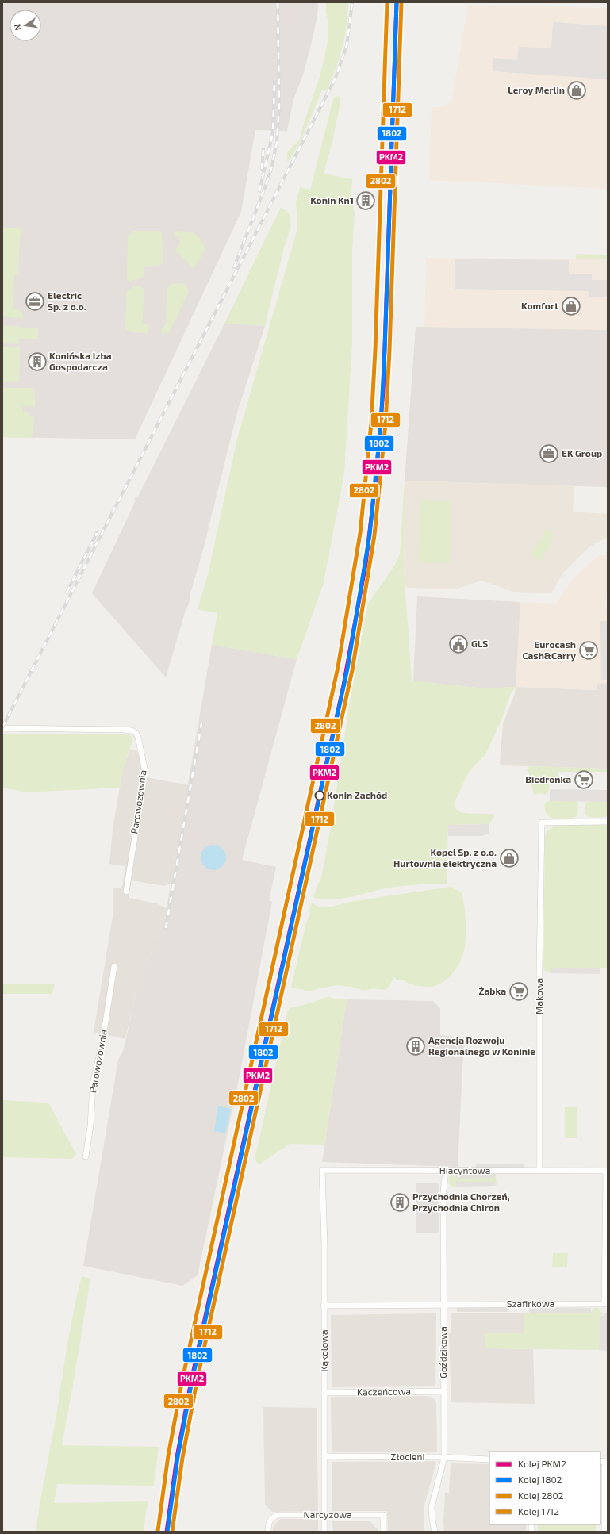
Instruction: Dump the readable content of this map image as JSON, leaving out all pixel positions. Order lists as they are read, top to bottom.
{
  "streets": {
    "street": [
      "Parowozownia",
      "Makowa",
      "Hiacyntowa",
      "Szafirkowa",
      "Kąkolowa",
      "Goździkowa",
      "Kaczeńcowa",
      "Złocieni",
      "Narcyzowa"
    ]
  },
  "crossings": [
    ["Makowa", "Hiacyntowa"],
    ["Hiacyntowa", "Szafirkowa"],
    ["Hiacyntowa", "Kąkolowa"],
    ["Hiacyntowa", "Goździkowa"],
    ["Szafirkowa", "Kąkolowa"],
    ["Szafirkowa", "Goździkowa"],
    ["Kąkolowa", "Kaczeńcowa"],
    ["Kąkolowa", "Złocieni"],
    ["Kąkolowa", "Narcyzowa"],
    ["Goździkowa", "Kaczeńcowa"],
    ["Goździkowa", "Złocieni"]
  ],
  "places": {
    "shop": ["Leroy Merlin", "Komfort", "Kopel Sp. z o.o. Hurtownia elektryczna"],
    "building": [
      "Konin Kn1",
      "Konińska Izba Gospodarcza",
      "Agencja Rozwoju Regionalnego w Koninie",
      "Przychodnia Chorzeń, Przychodnia Chiron"
    ],
    "office": ["Electric Sp. z o.o.", "EK Group"],
    "public building": ["GLS"],
    "supermarket": ["Eurocash Cash&Carry", "Biedronka", "Żabka"],
    "other": ["Konin Zachód"]
  },
  "lines": [
    "rail line PKM2",
    "rail line 1802",
    "rail line 2802",
    "rail line 1712"
  ],
  "legend": [
    "Kolej PKM2",
    "Kolej 1802",
    "Kolej 2802",
    "Kolej 1712"
  ],
  "north": "left"
}
